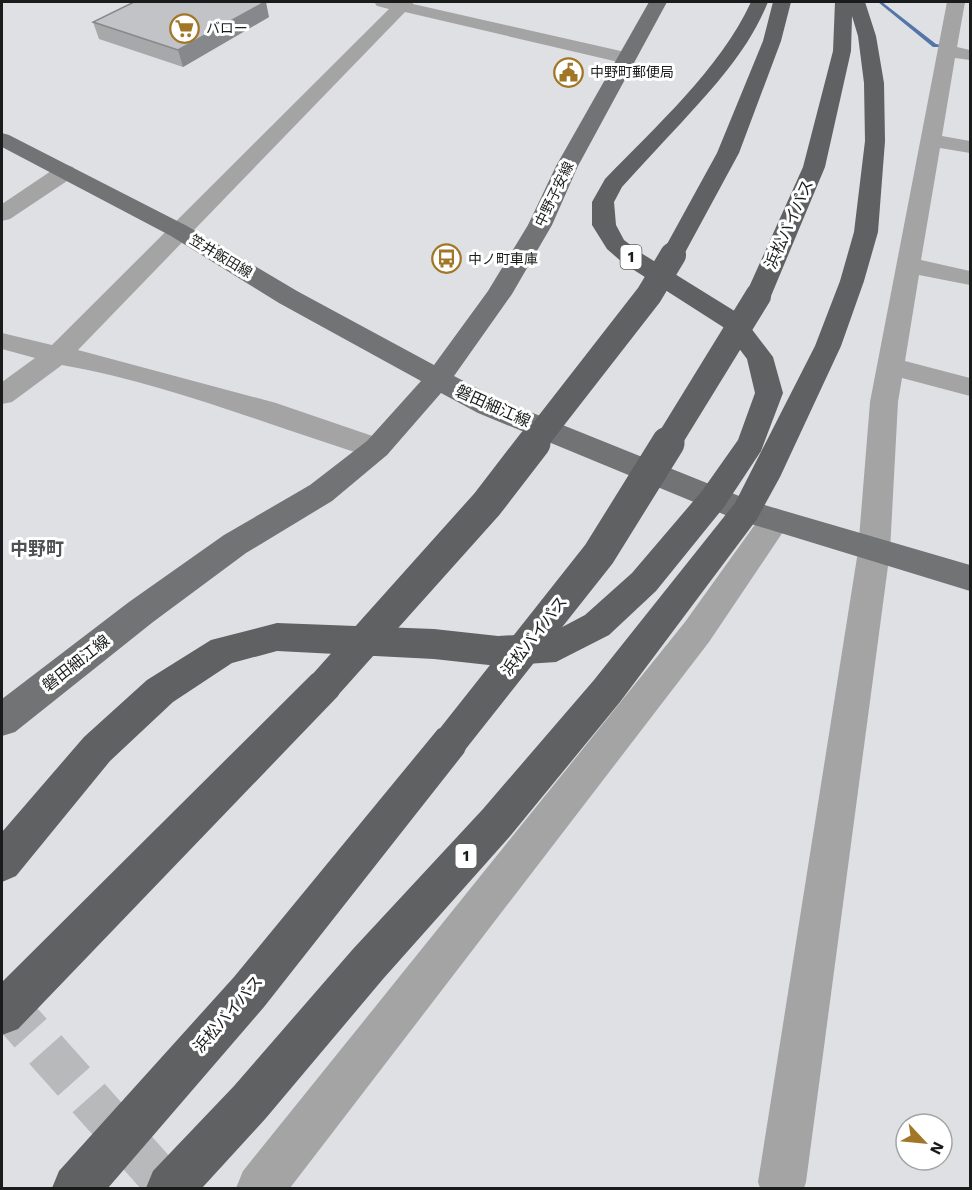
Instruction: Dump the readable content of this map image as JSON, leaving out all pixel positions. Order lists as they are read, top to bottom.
{
  "streets": {
    "highway": ["浜松バイパス", "1"],
    "main road": ["中野子安線", "笠井飯田線", "磐田細江線"]
  },
  "crossings": [
    ["中野子安線", "笠井飯田線"],
    ["中野子安線", "磐田細江線"],
    ["笠井飯田線", "磐田細江線"],
    ["1", "磐田細江線"]
  ],
  "districts": ["中野町"],
  "places": {
    "supermarket": ["バロー"],
    "public building": ["中野町郵便局"],
    "bus stop": ["中ノ町車庫"]
  },
  "north": "bottom right"
}
